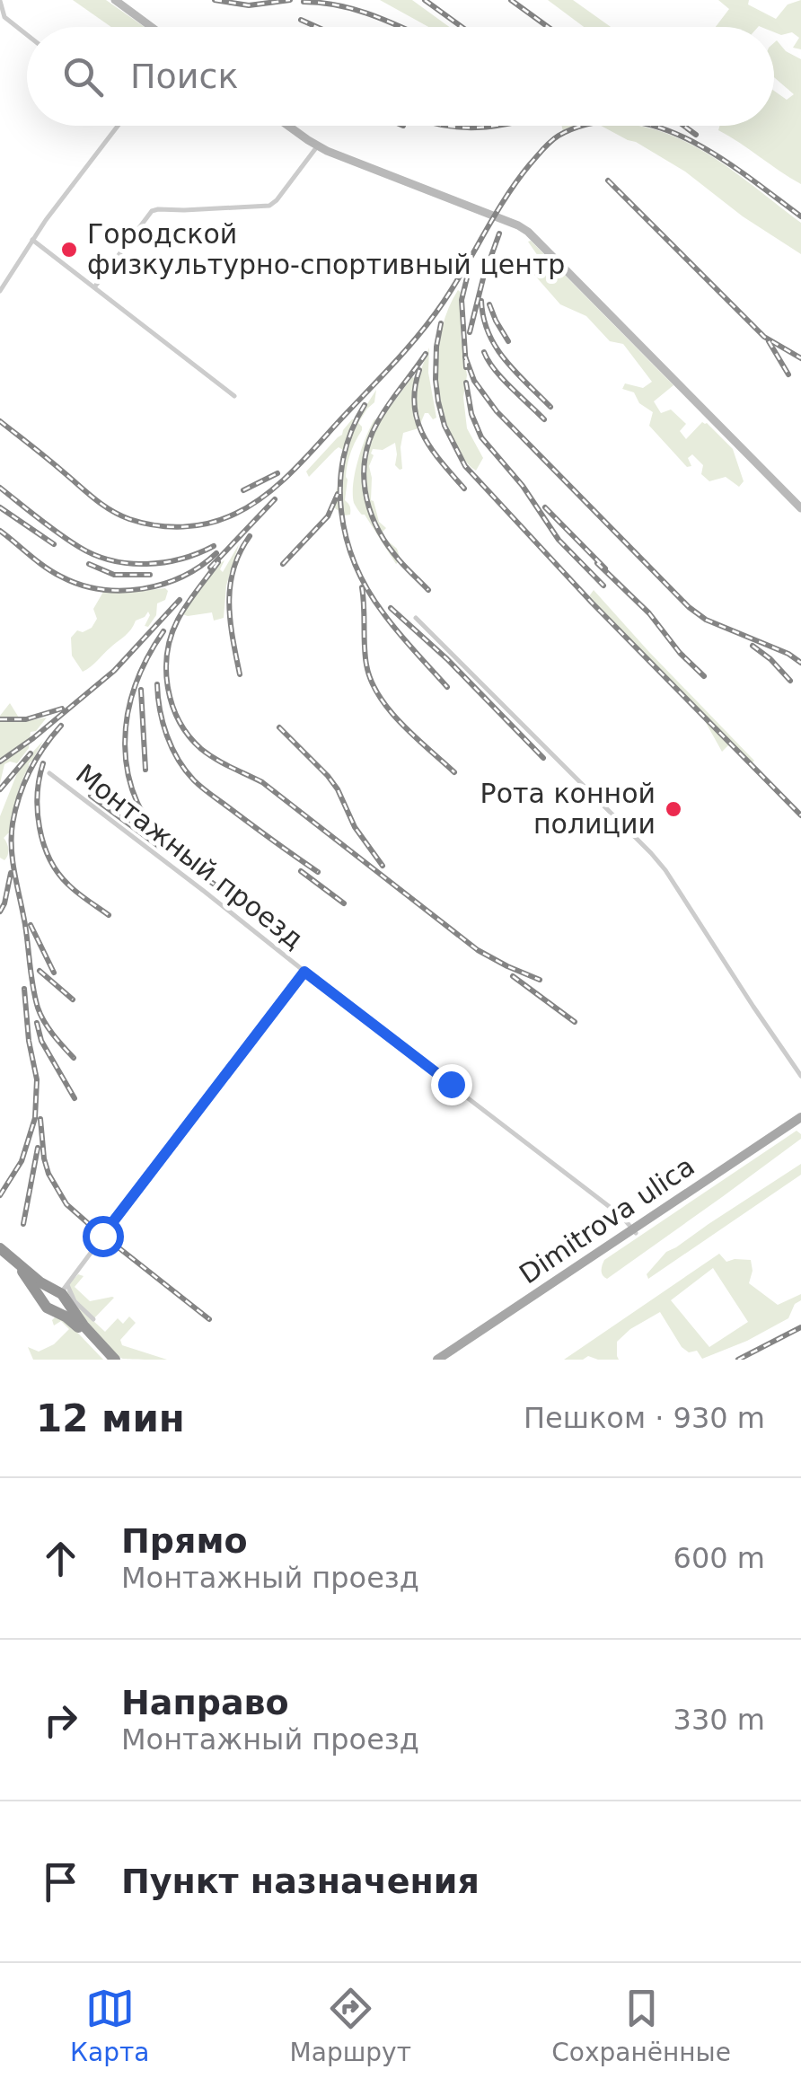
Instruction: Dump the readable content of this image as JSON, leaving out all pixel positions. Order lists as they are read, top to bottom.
{
  "streets": {
    "main road": ["Dimitrova ulica"],
    "street": ["Монтажный проезд"]
  },
  "crossings": [
    ["Монтажный проезд", "Dimitrova ulica"]
  ],
  "places": ["Городской физкультурно-спортивный центр", "Рота конной полиции"],
  "page": {
    "search": "Поиск",
    "heading": ["12 мин", "Пешком · 930 m"],
    "list": [
      ["Прямо", "Монтажный проезд", "600 m"],
      ["Направо", "Монтажный проезд", "330 m"],
      "Пункт назначения"
    ],
    "nav": ["Карта", "Маршрут", "Сохранённые"]
  }
}
